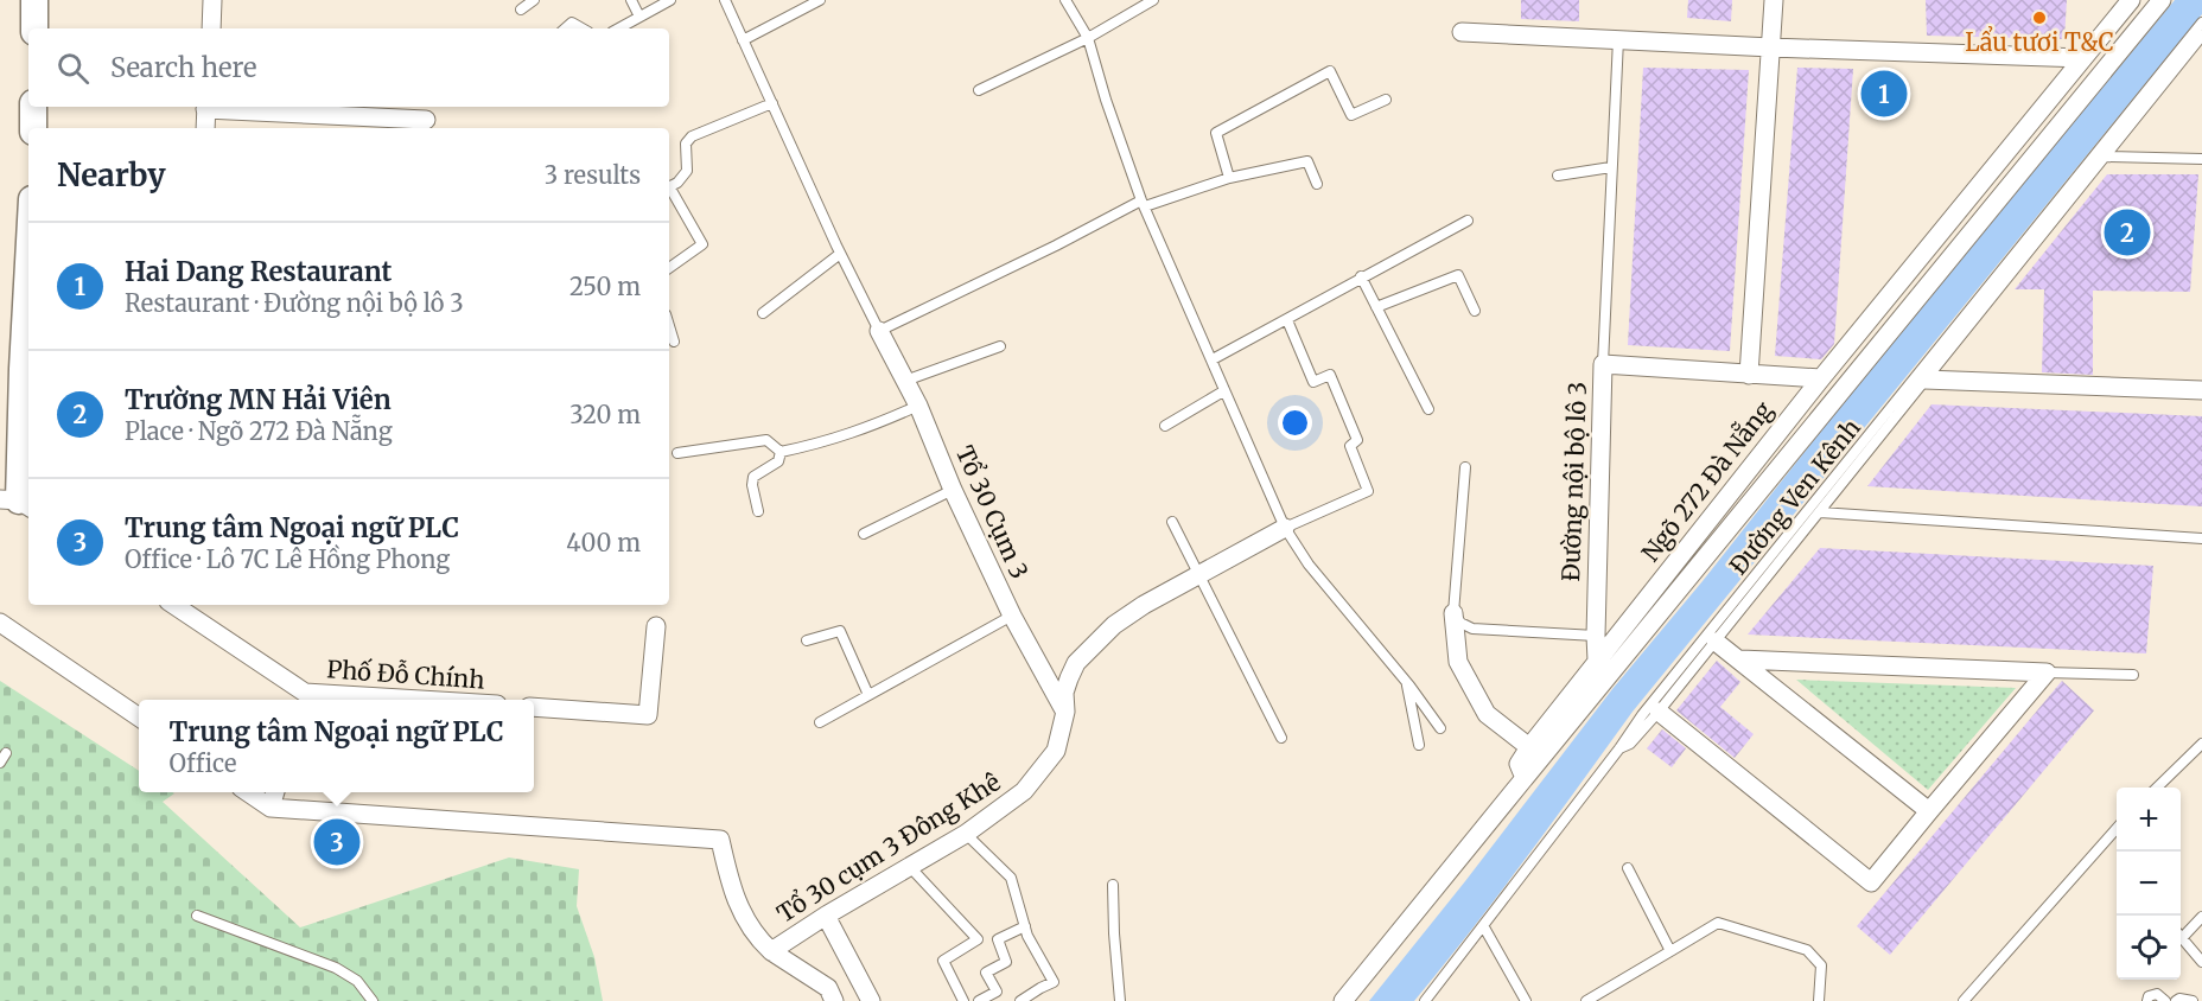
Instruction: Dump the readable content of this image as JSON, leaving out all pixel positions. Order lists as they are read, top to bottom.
{
  "streets": {
    "street": [
      "Đường nội bộ lô 3",
      "Ngõ 272 Đà Nẵng",
      "Tổ 30 Cụm 3",
      "Phố Đỗ Chính",
      "Tổ 30 cụm 3 Đông Khê"
    ],
    "lane": ["Đường Ven Kênh"]
  },
  "crossings": [
    ["Đường nội bộ lô 3", "Ngõ 272 Đà Nẵng"],
    ["Tổ 30 Cụm 3", "Tổ 30 cụm 3 Đông Khê"]
  ],
  "places": ["Lẩu tươi T&C"],
  "page": {
    "search": "Search here",
    "pins": ["1", "2", "3"],
    "heading": ["Nearby", "3 results"],
    "list": [
      {
        "mark": "1",
        "name": "Hai Dang Restaurant",
        "note": "Restaurant · Đường nội bộ lô 3",
        "value": "250 m"
      },
      {
        "mark": "2",
        "name": "Trường MN Hải Viên",
        "note": "Place · Ngõ 272 Đà Nẵng",
        "value": "320 m"
      },
      {
        "mark": "3",
        "name": "Trung tâm Ngoại ngữ PLC",
        "note": "Office · Lô 7C Lê Hồng Phong",
        "value": "400 m"
      }
    ],
    "popup": ["Trung tâm Ngoại ngữ PLC", "Office"],
    "map_buttons": ["+", "−"]
  }
}
